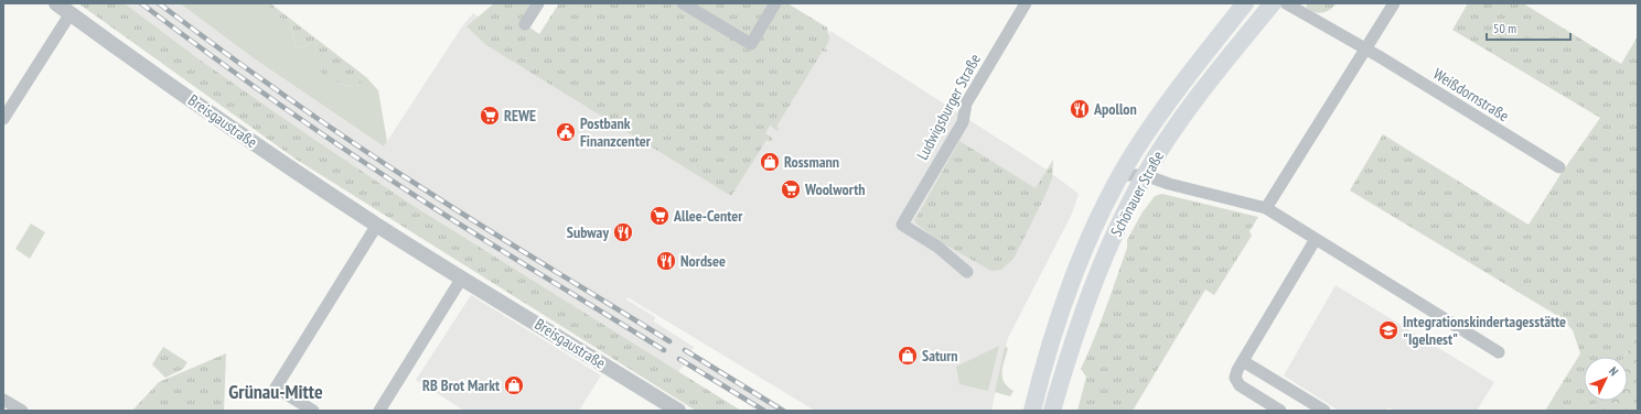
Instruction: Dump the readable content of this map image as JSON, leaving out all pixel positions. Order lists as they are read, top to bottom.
{
  "streets": {
    "main road": ["Schönauer Straße"],
    "street": ["Weißdornstraße", "Ludwigsburger Straße", "Breisgaustraße"]
  },
  "districts": ["Grünau-Mitte"],
  "places": {
    "restaurant": ["Apollon", "Subway", "Nordsee"],
    "supermarket": ["REWE", "Woolworth", "Allee-Center"],
    "public building": ["Postbank Finanzcenter"],
    "shop": ["Rossmann", "Saturn", "RB Brot Markt"],
    "school or university": ["Integrationskindertagesstätte \"Igelnest\""]
  },
  "scale_bar": "50 m",
  "north": "top right"
}
